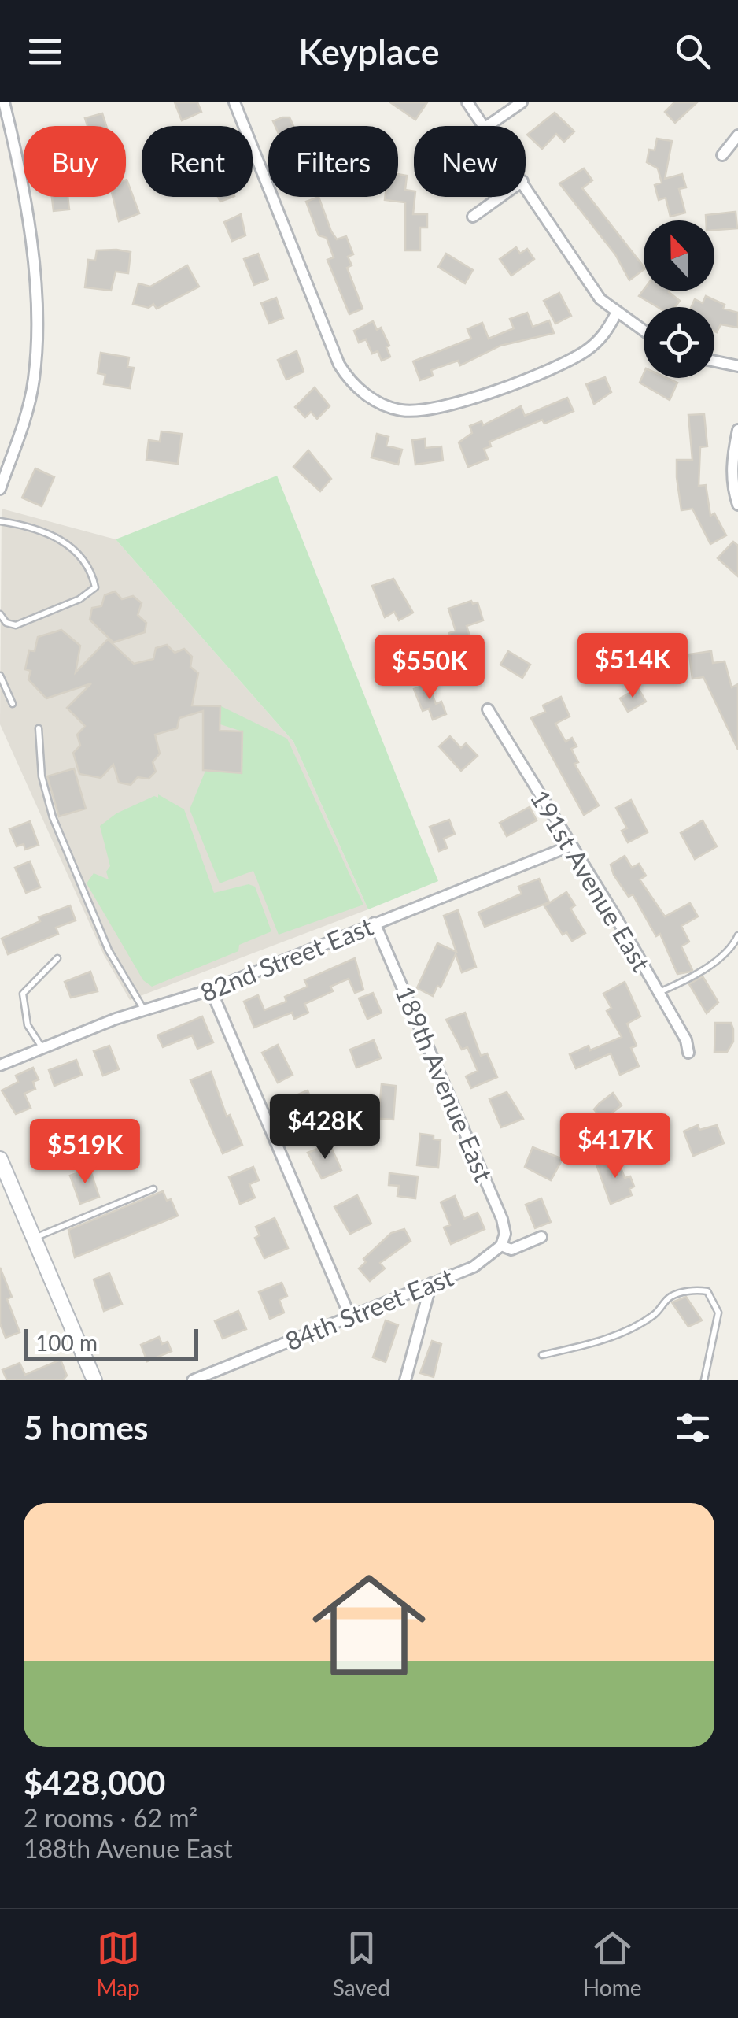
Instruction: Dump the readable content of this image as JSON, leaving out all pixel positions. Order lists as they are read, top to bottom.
{
  "streets": {
    "street": [
      "191st Avenue East",
      "82nd Street East",
      "189th Avenue East",
      "84th Street East"
    ]
  },
  "crossings": [
    ["191st Avenue East", "82nd Street East"],
    ["82nd Street East", "189th Avenue East"],
    ["189th Avenue East", "84th Street East"]
  ],
  "scale_bar": "100 m",
  "north": "top",
  "page": {
    "header": "Keyplace",
    "chip": [
      "Buy",
      "Rent",
      "Filters",
      "New"
    ],
    "price": [
      "$514K",
      "$550K",
      "$428K",
      "$417K",
      "$519K"
    ],
    "scale": "100 m",
    "heading": "5 homes",
    "list": [
      {
        "name": "$428,000",
        "note": "2 rooms · 62 m² · 188th Avenue East"
      }
    ],
    "tabs": ["Map", "Saved", "Home"]
  }
}
